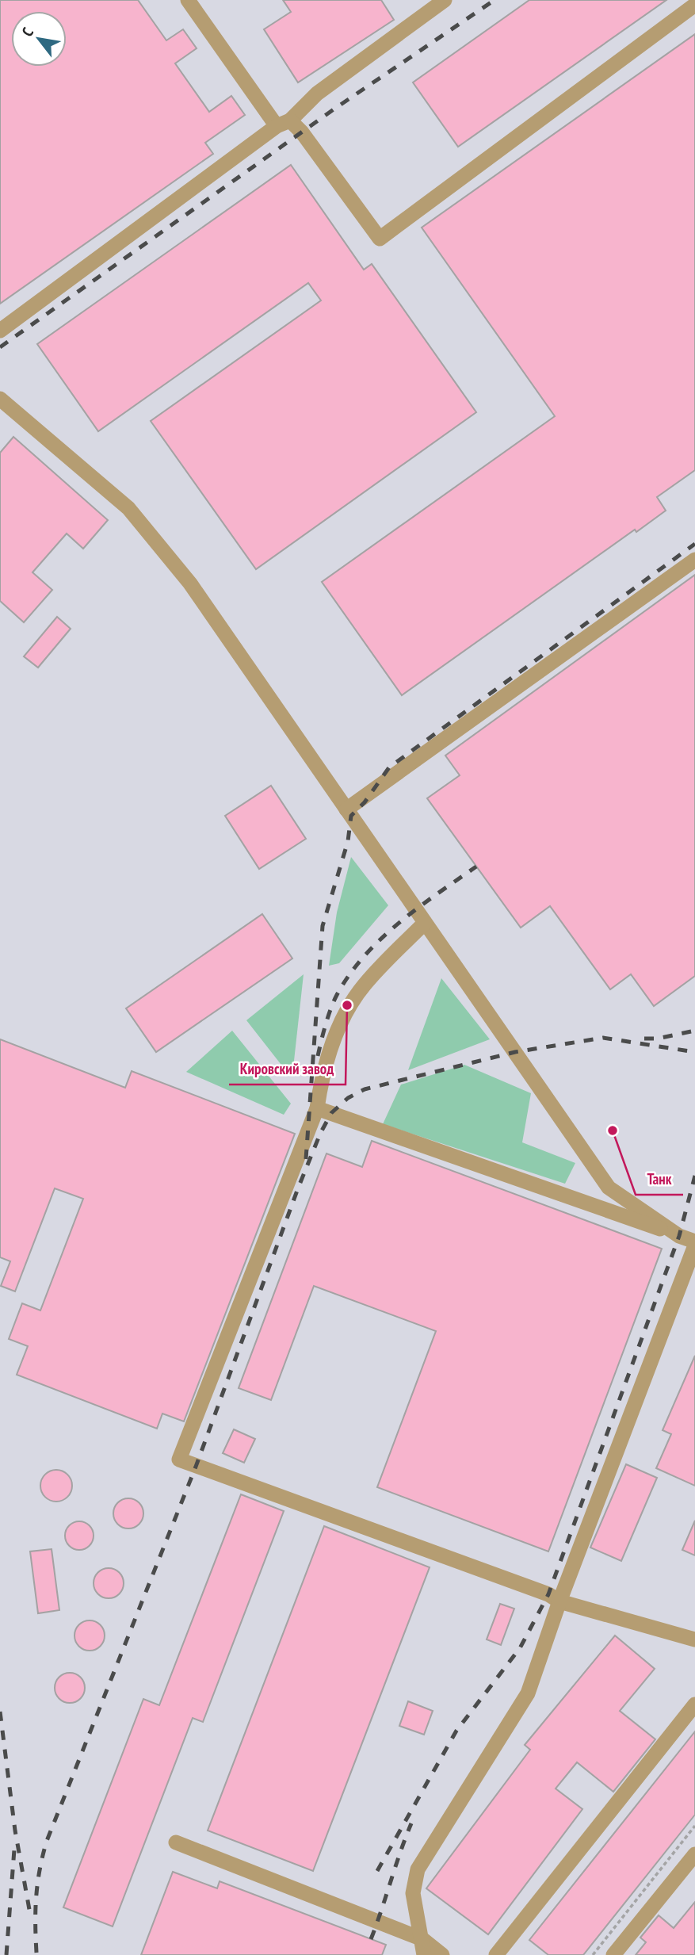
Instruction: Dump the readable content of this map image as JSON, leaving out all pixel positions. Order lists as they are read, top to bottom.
{
  "places": ["Кировский завод", "Танк"],
  "north": "top left"
}
